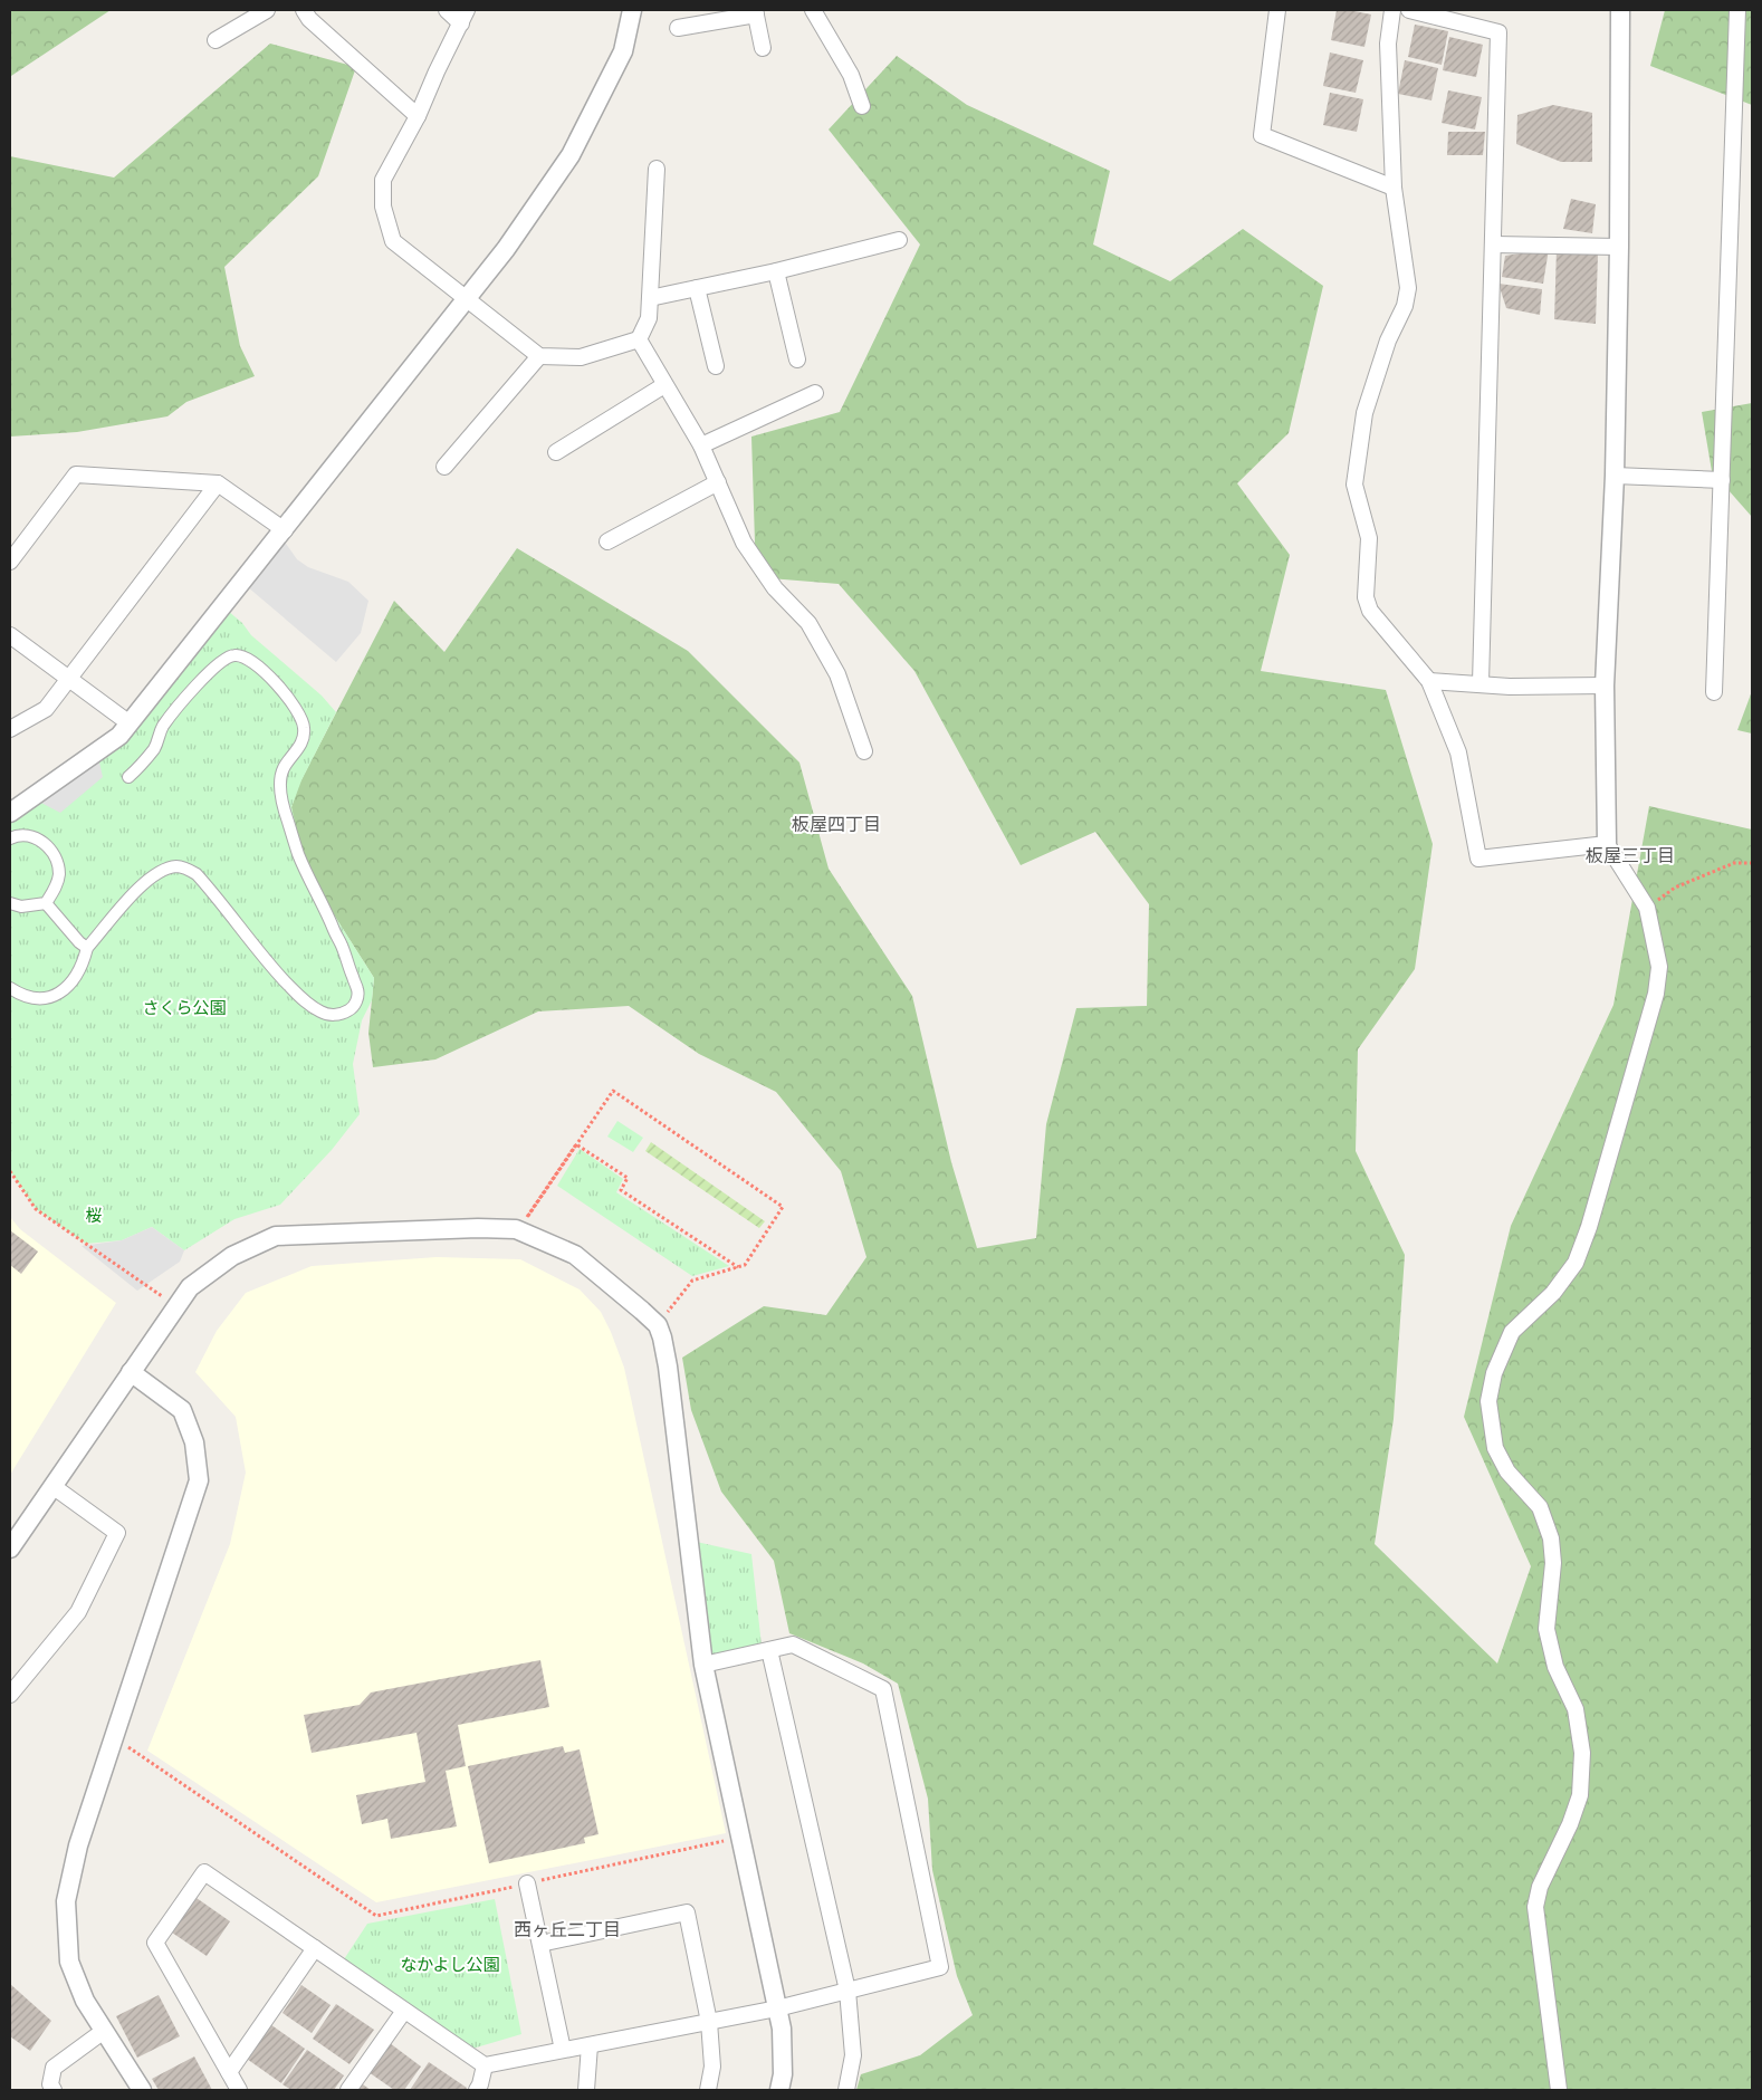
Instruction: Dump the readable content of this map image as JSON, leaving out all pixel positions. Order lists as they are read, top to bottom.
{
  "districts": ["板屋四丁目", "板屋三丁目", "西ヶ丘二丁目"],
  "parks": ["さくら公園", "桜", "なかよし公園"]
}
